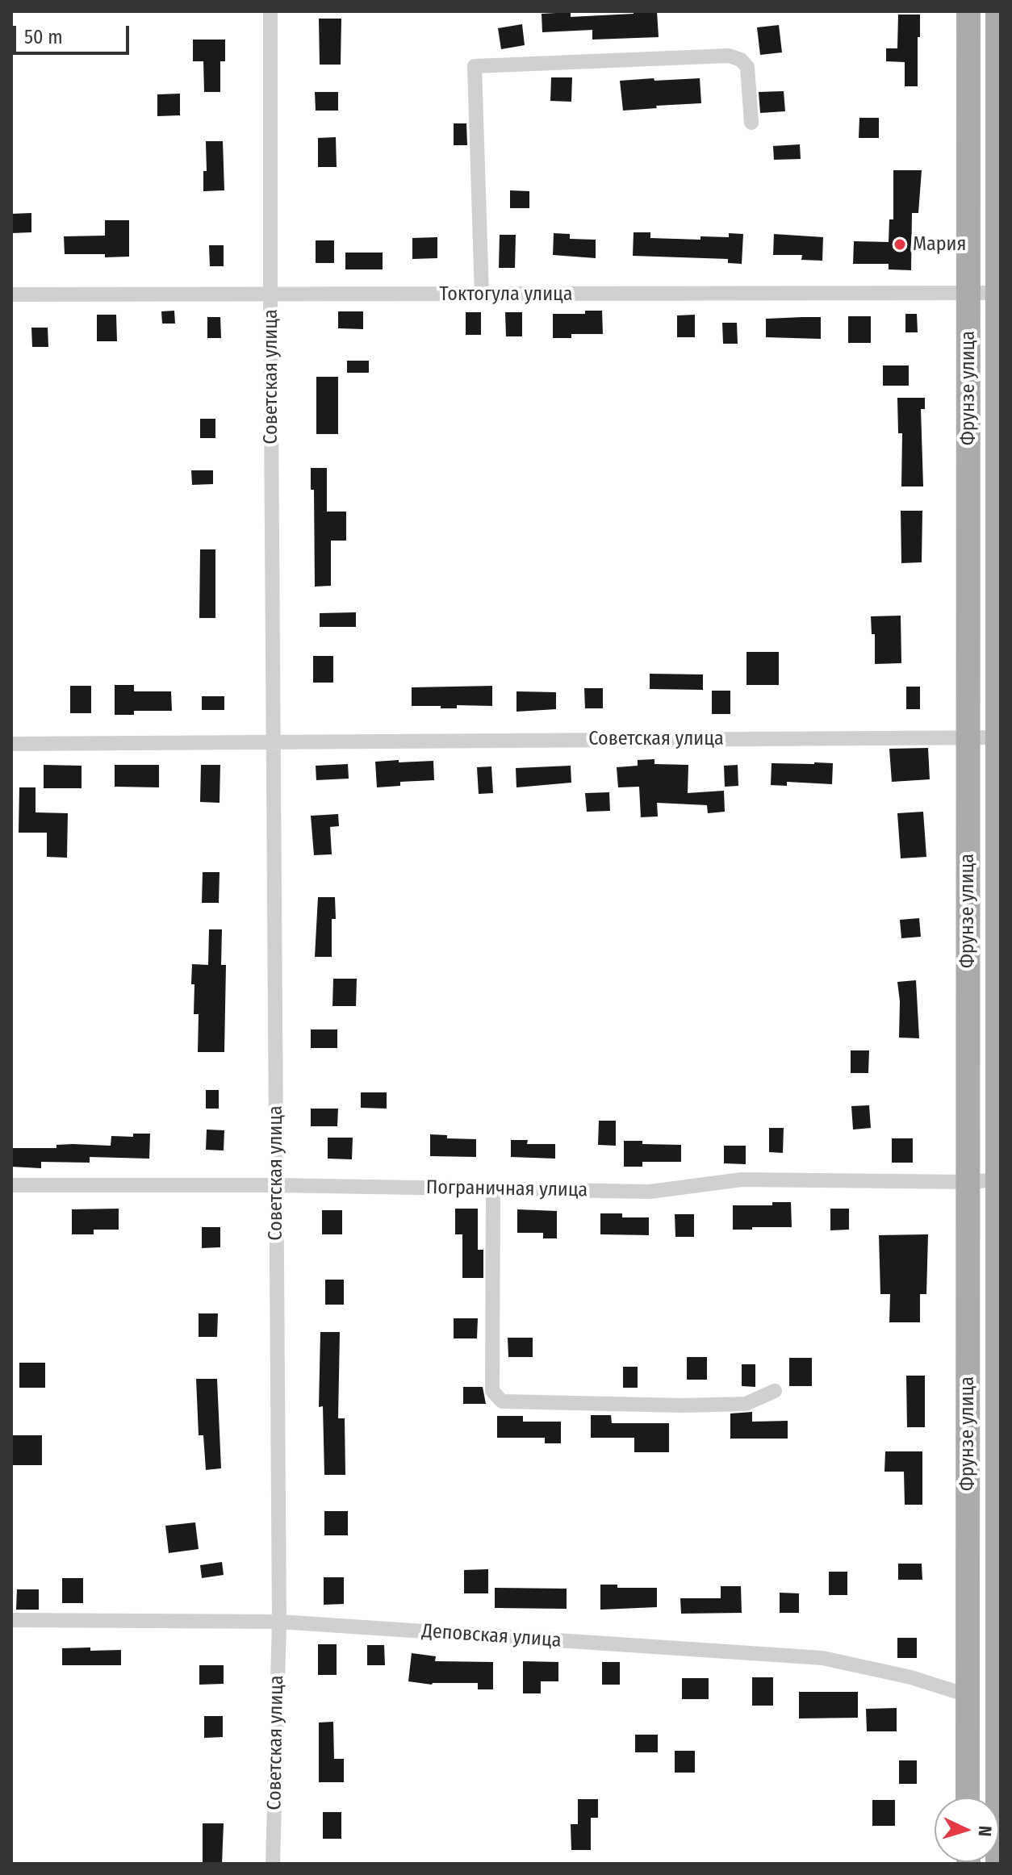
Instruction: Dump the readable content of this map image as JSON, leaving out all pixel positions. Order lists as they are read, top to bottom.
{
  "streets": {
    "main road": ["Фрунзе улица"],
    "street": [
      "Токтогула улица",
      "Советская улица",
      "Пограничная улица",
      "Деповская улица"
    ]
  },
  "crossings": [
    ["Токтогула улица", "Советская улица"],
    ["Токтогула улица", "Фрунзе улица"],
    ["Советская улица", "Фрунзе улица"],
    ["Советская улица", "Пограничная улица"],
    ["Советская улица", "Деповская улица"],
    ["Фрунзе улица", "Пограничная улица"],
    ["Фрунзе улица", "Деповская улица"]
  ],
  "places": ["Мария"],
  "scale_bar": "50 m",
  "north": "right"
}
